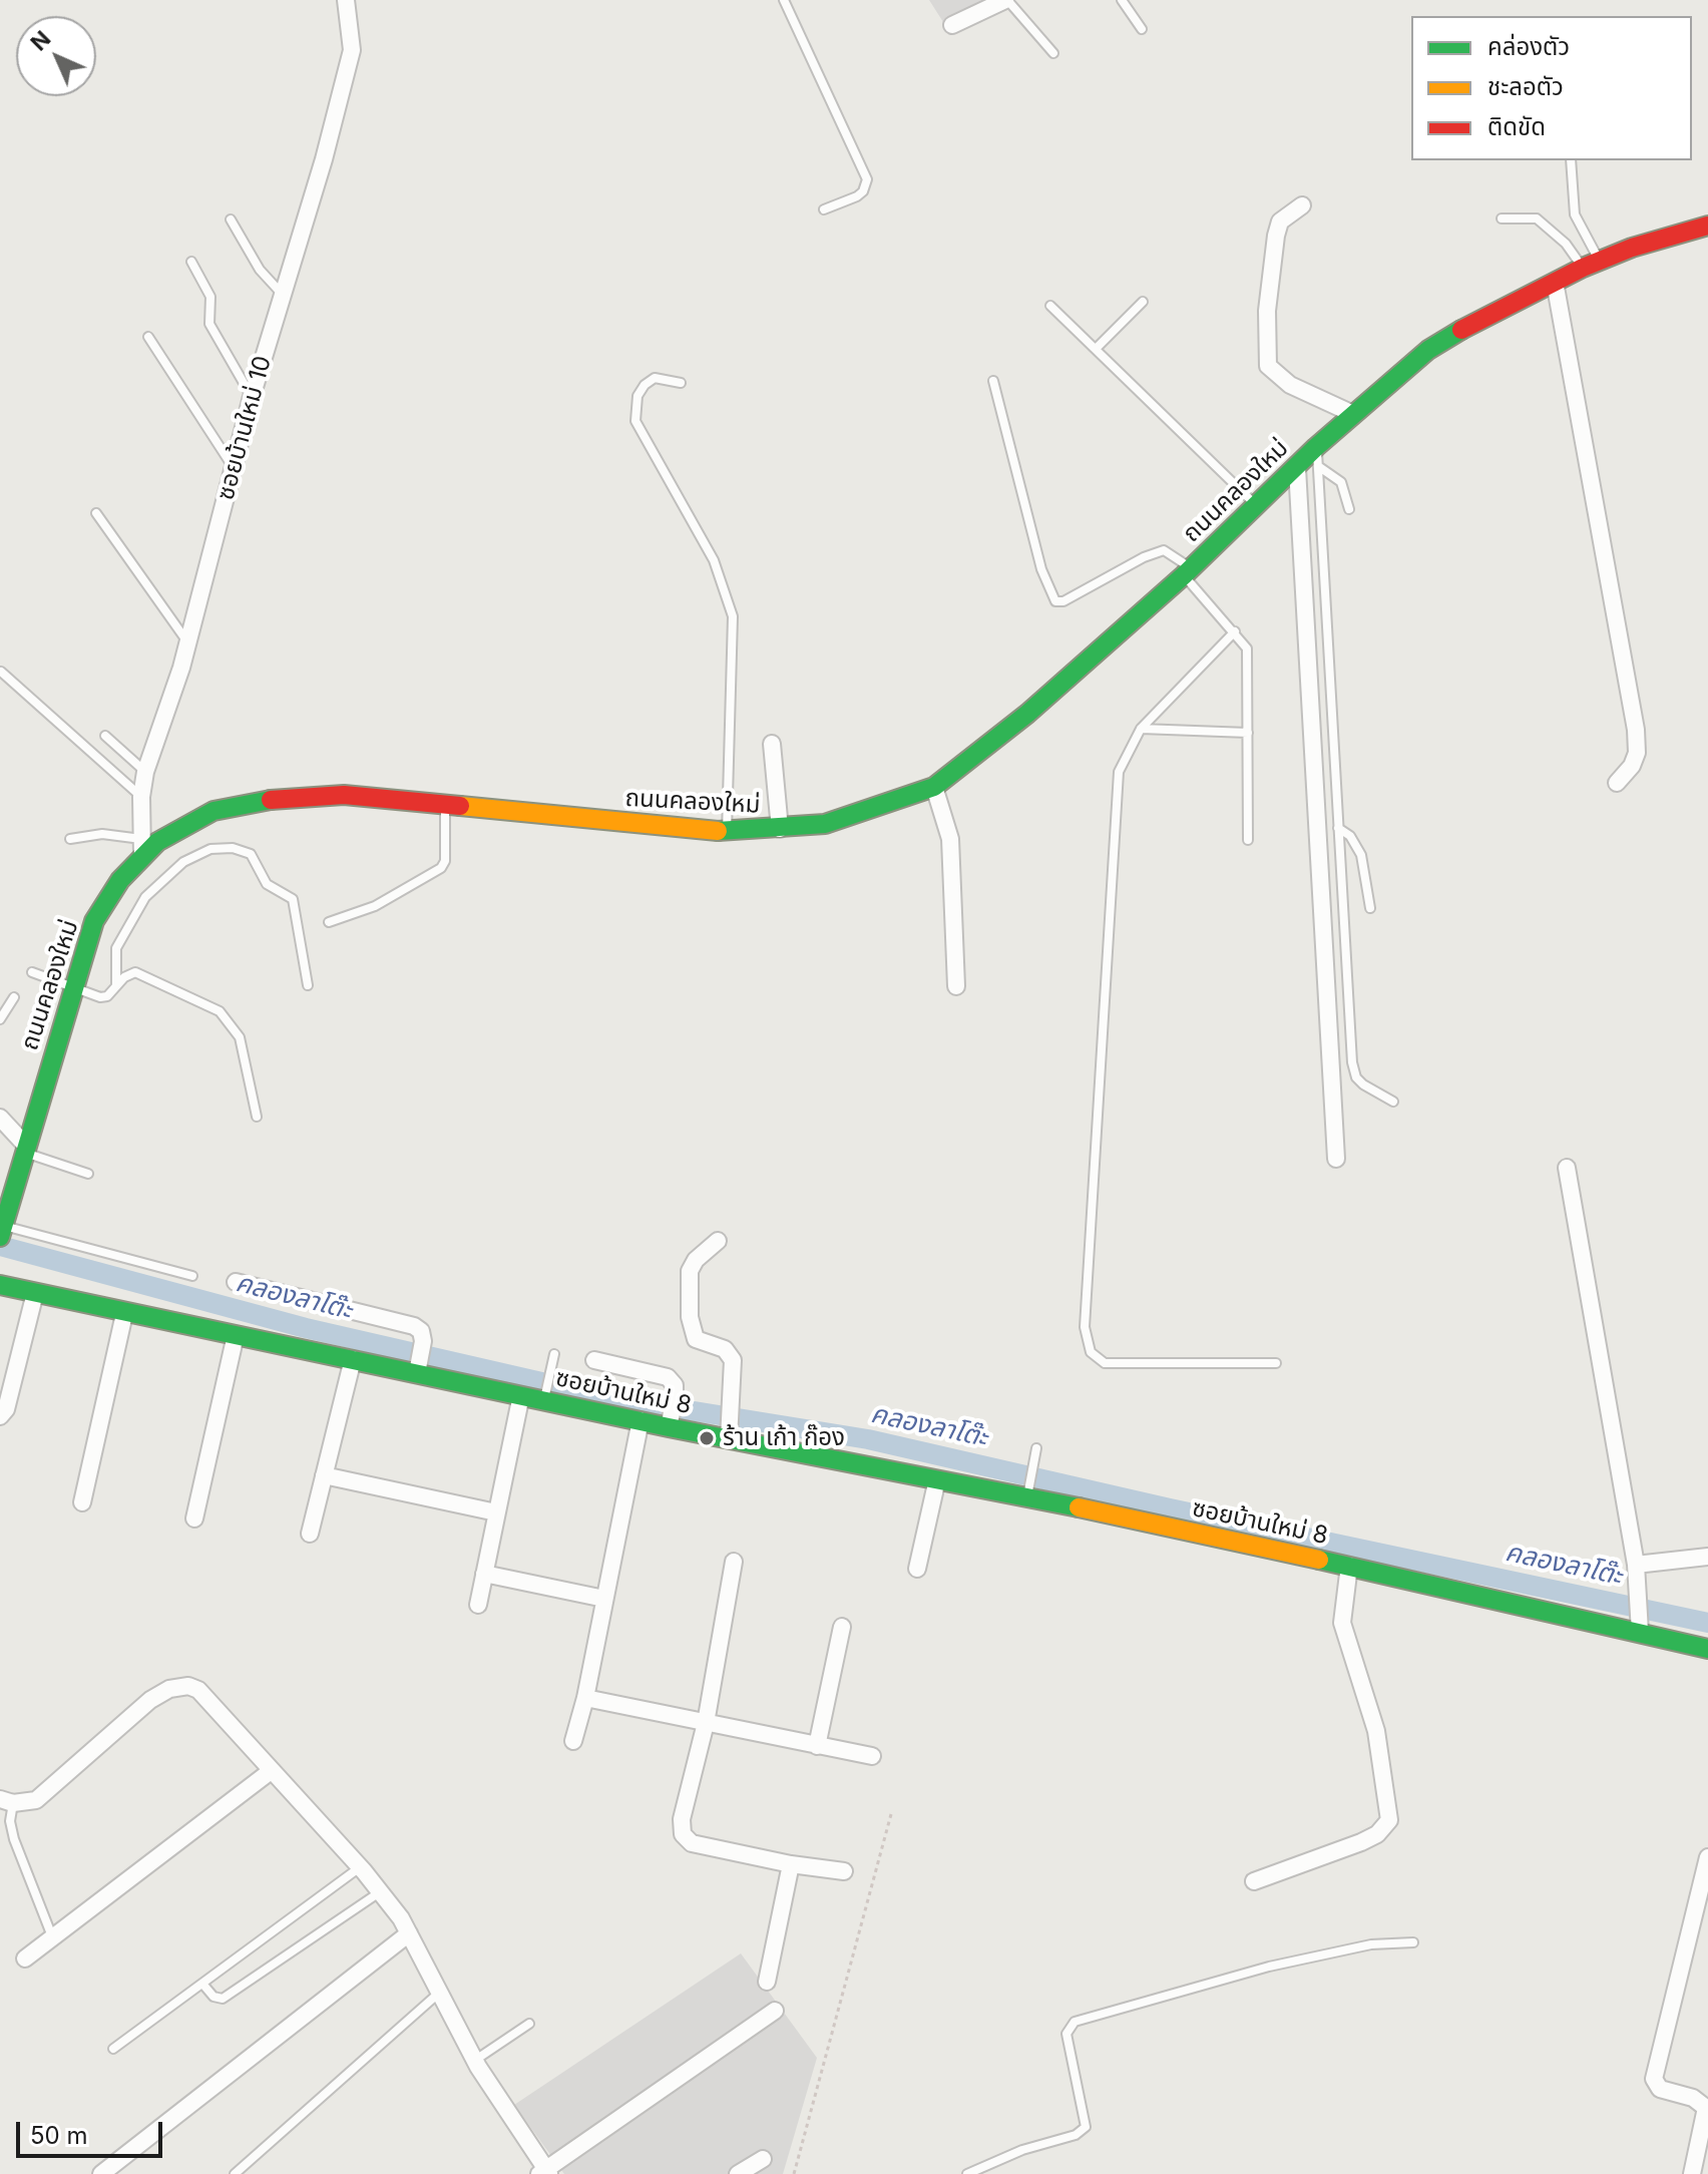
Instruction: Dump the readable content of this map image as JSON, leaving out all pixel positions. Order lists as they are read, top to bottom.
{
  "streets": {
    "street": ["ซอยบ้านใหม่ 10", "ถนนคลองใหม่", "ซอยบ้านใหม่ 8"]
  },
  "crossings": [
    ["ซอยบ้านใหม่ 10", "ถนนคลองใหม่"]
  ],
  "water": ["คลองลาโต๊ะ"],
  "places": ["ร้าน เก้า ก๊อง"],
  "legend": ["คล่องตัว", "ชะลอตัว", "ติดขัด"],
  "scale_bar": "50 m",
  "north": "top left"
}
